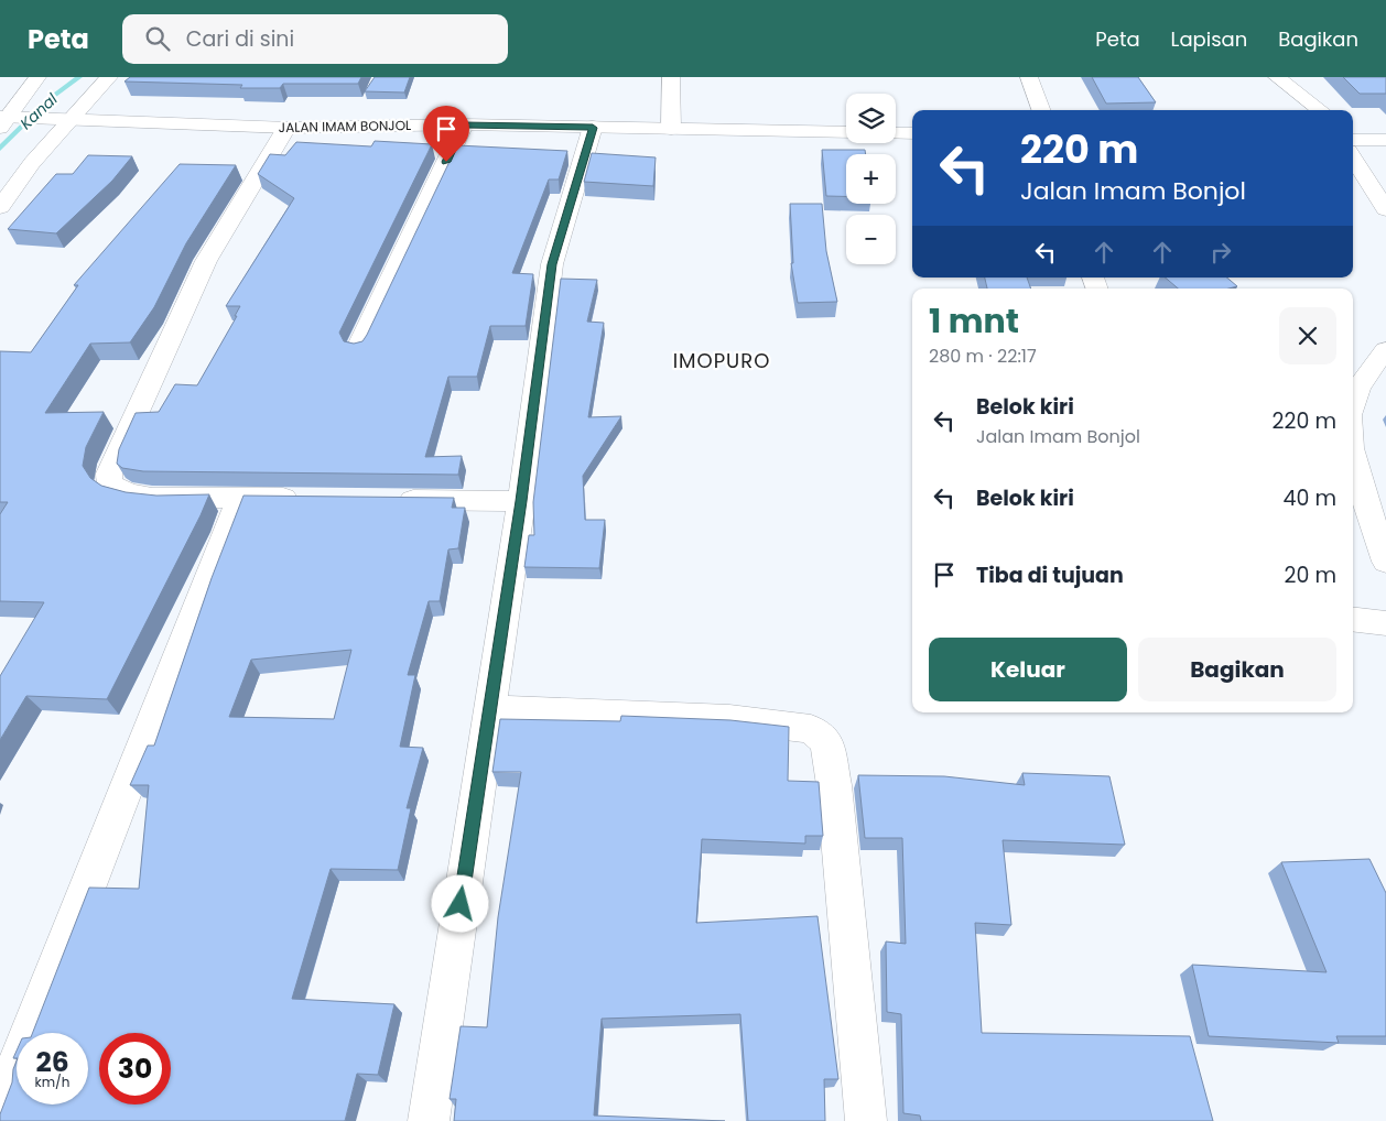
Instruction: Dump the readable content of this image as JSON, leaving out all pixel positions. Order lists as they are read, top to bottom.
{
  "streets": {
    "street": ["JALAN IMAM BONJOL"]
  },
  "districts": ["IMOPURO"],
  "water": ["Kanal"],
  "page": {
    "header": "Peta",
    "search": "Cari di sini",
    "nav": ["Peta", "Lapisan", "Bagikan"],
    "map_buttons": ["+", "−"],
    "turn": ["220 m", "Jalan Imam Bonjol"],
    "heading": ["1 mnt", "280 m · 22:17"],
    "list": [
      {
        "name": "Belok kiri",
        "note": "Jalan Imam Bonjol",
        "value": "220 m"
      },
      {
        "name": "Belok kiri",
        "value": "40 m"
      },
      {
        "name": "Tiba di tujuan",
        "value": "20 m"
      }
    ],
    "buttons": ["Keluar", "Bagikan"],
    "speed": "26 km/h",
    "limit": "30"
  }
}
